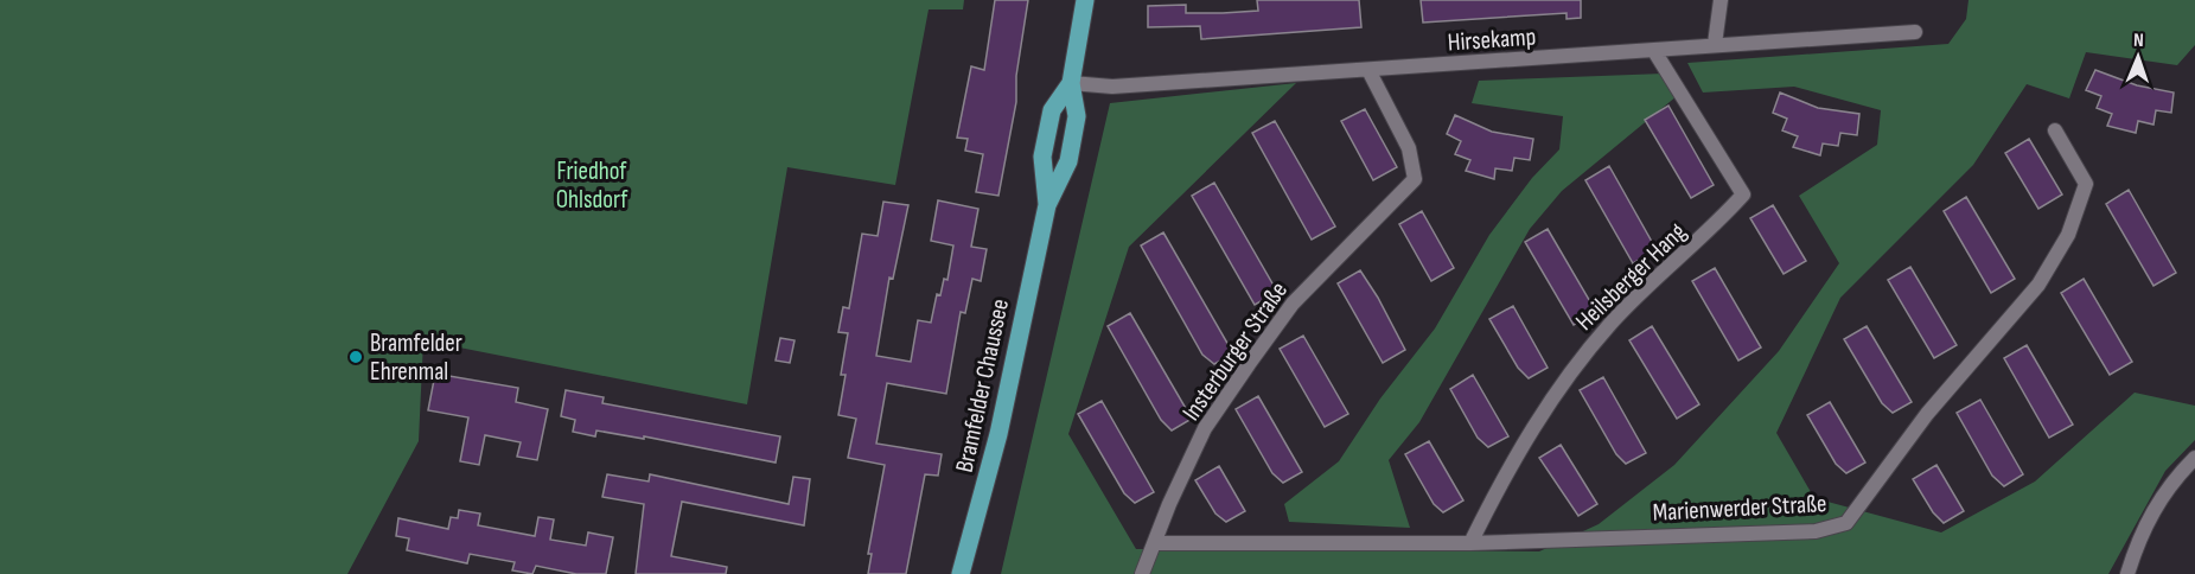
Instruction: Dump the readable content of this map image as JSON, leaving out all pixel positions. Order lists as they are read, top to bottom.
{
  "streets": {
    "main road": ["Bramfelder Chaussee"],
    "street": [
      "Hirsekamp",
      "Heilsberger Hang",
      "Insterburger Straße",
      "Marienwerder Straße"
    ]
  },
  "crossings": [
    ["Hirsekamp", "Heilsberger Hang"],
    ["Hirsekamp", "Insterburger Straße"],
    ["Hirsekamp", "Bramfelder Chaussee"],
    ["Heilsberger Hang", "Marienwerder Straße"],
    ["Insterburger Straße", "Marienwerder Straße"]
  ],
  "parks": ["Friedhof Ohlsdorf"],
  "places": ["Bramfelder Ehrenmal"],
  "north": "top"
}
